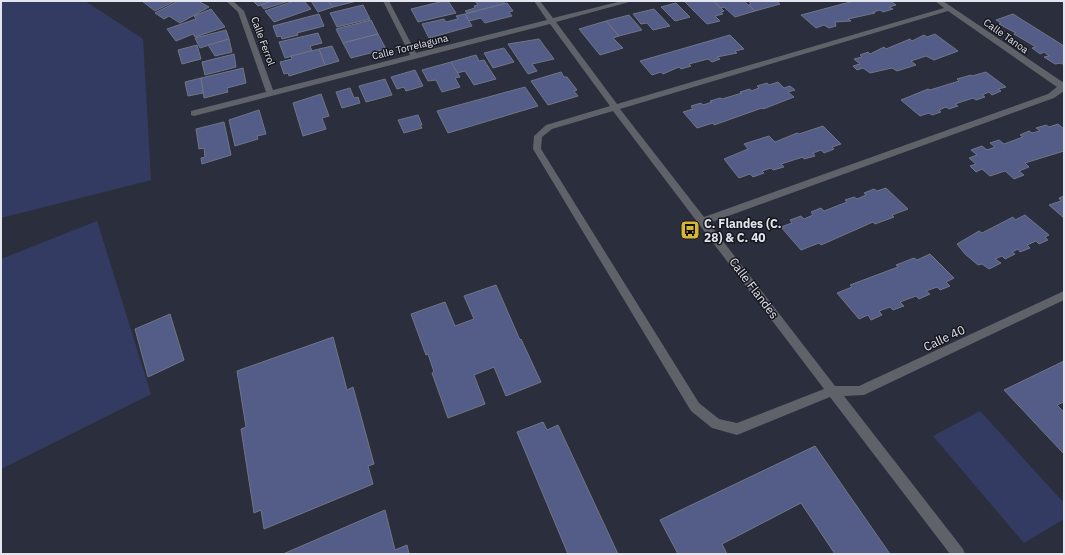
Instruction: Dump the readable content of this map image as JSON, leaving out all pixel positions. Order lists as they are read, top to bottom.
{
  "streets": {
    "street": [
      "Calle Tanoa",
      "Calle Ferrol",
      "Calle Torrelaguna",
      "Calle Flandes",
      "Calle 40"
    ]
  },
  "crossings": [
    ["Calle Ferrol", "Calle Torrelaguna"],
    ["Calle Torrelaguna", "Calle Flandes"],
    ["Calle Flandes", "Calle 40"]
  ],
  "places": {
    "bus stop": ["C. Flandes (C. 28) & C. 40"]
  }
}
